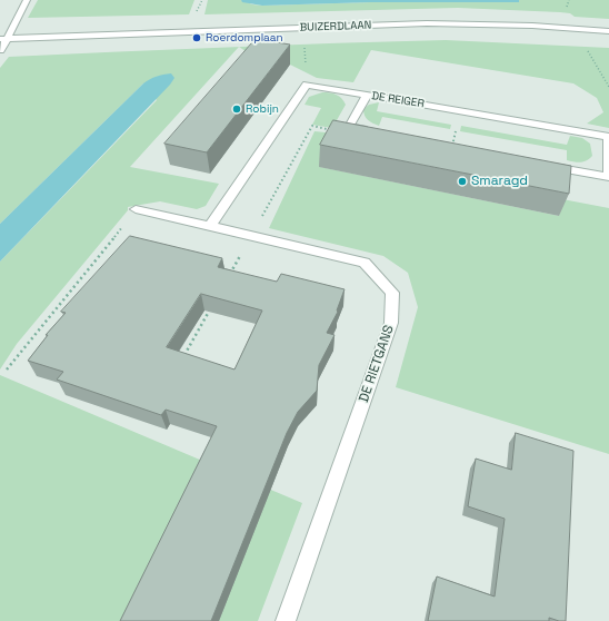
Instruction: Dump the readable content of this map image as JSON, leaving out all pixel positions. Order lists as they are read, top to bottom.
{
  "streets": {
    "street": ["BUIZERDLAAN", "DE REIGER", "DE RIETGANS"]
  },
  "places": ["Roerdomplaan", "Robijn", "Smaragd"]
}
